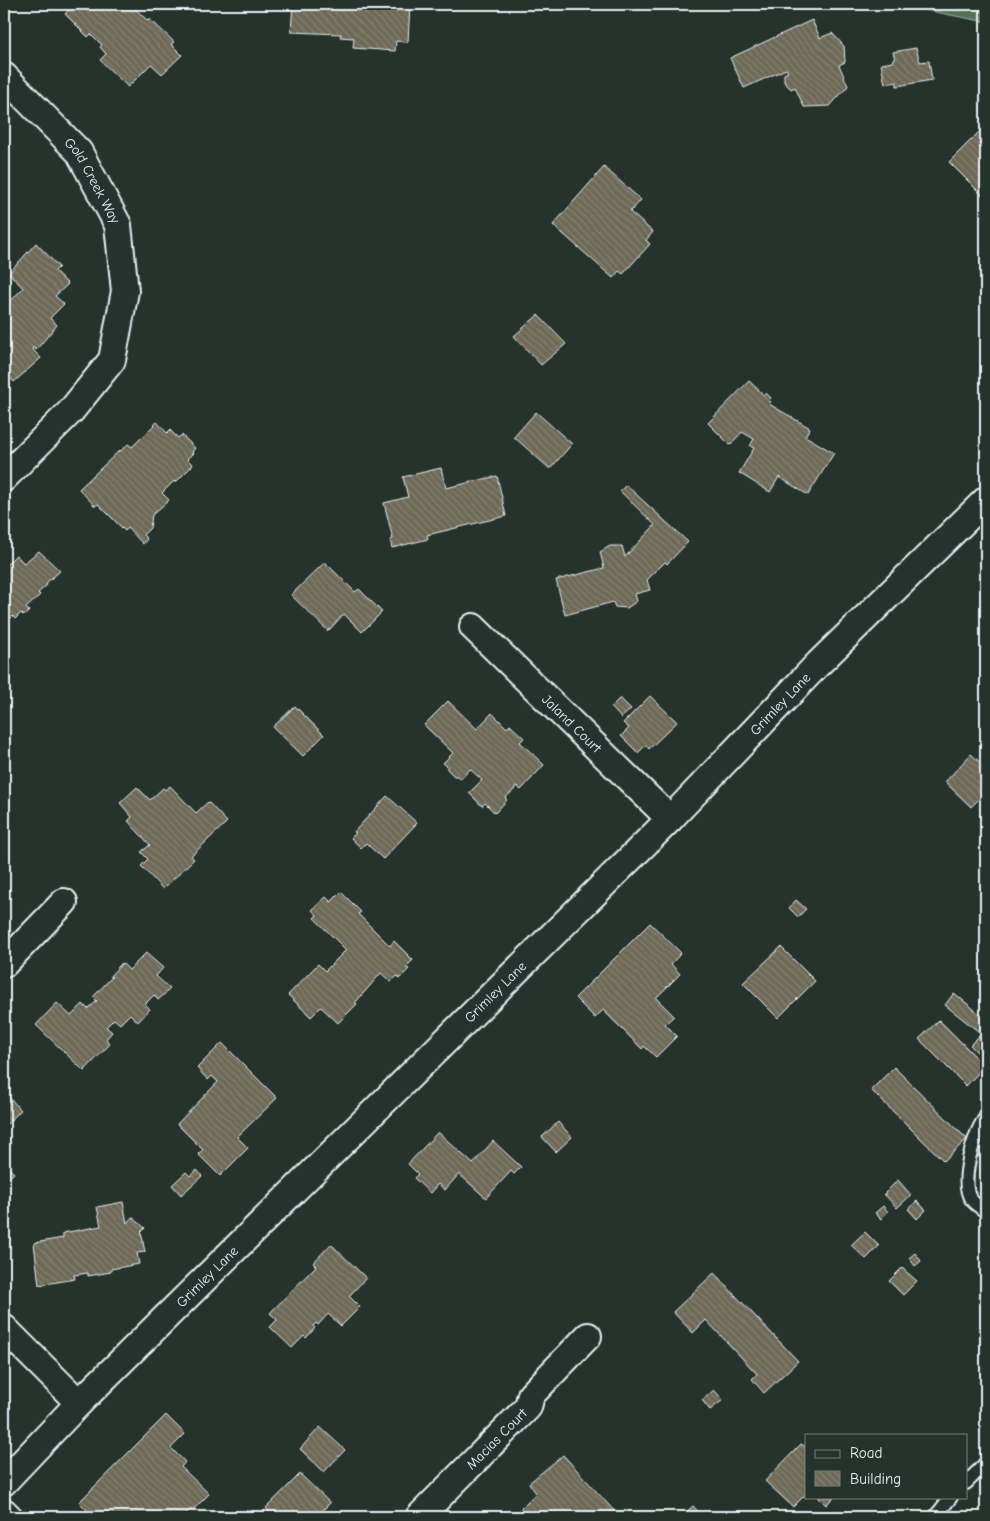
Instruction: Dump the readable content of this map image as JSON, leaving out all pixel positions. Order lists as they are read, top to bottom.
{
  "streets": {
    "street": [
      "Gold Creek Way",
      "Grimley Lane",
      "Jaland Court",
      "Macias Court"
    ]
  },
  "crossings": [
    ["Grimley Lane", "Jaland Court"]
  ],
  "legend": ["Road", "Building"]
}
